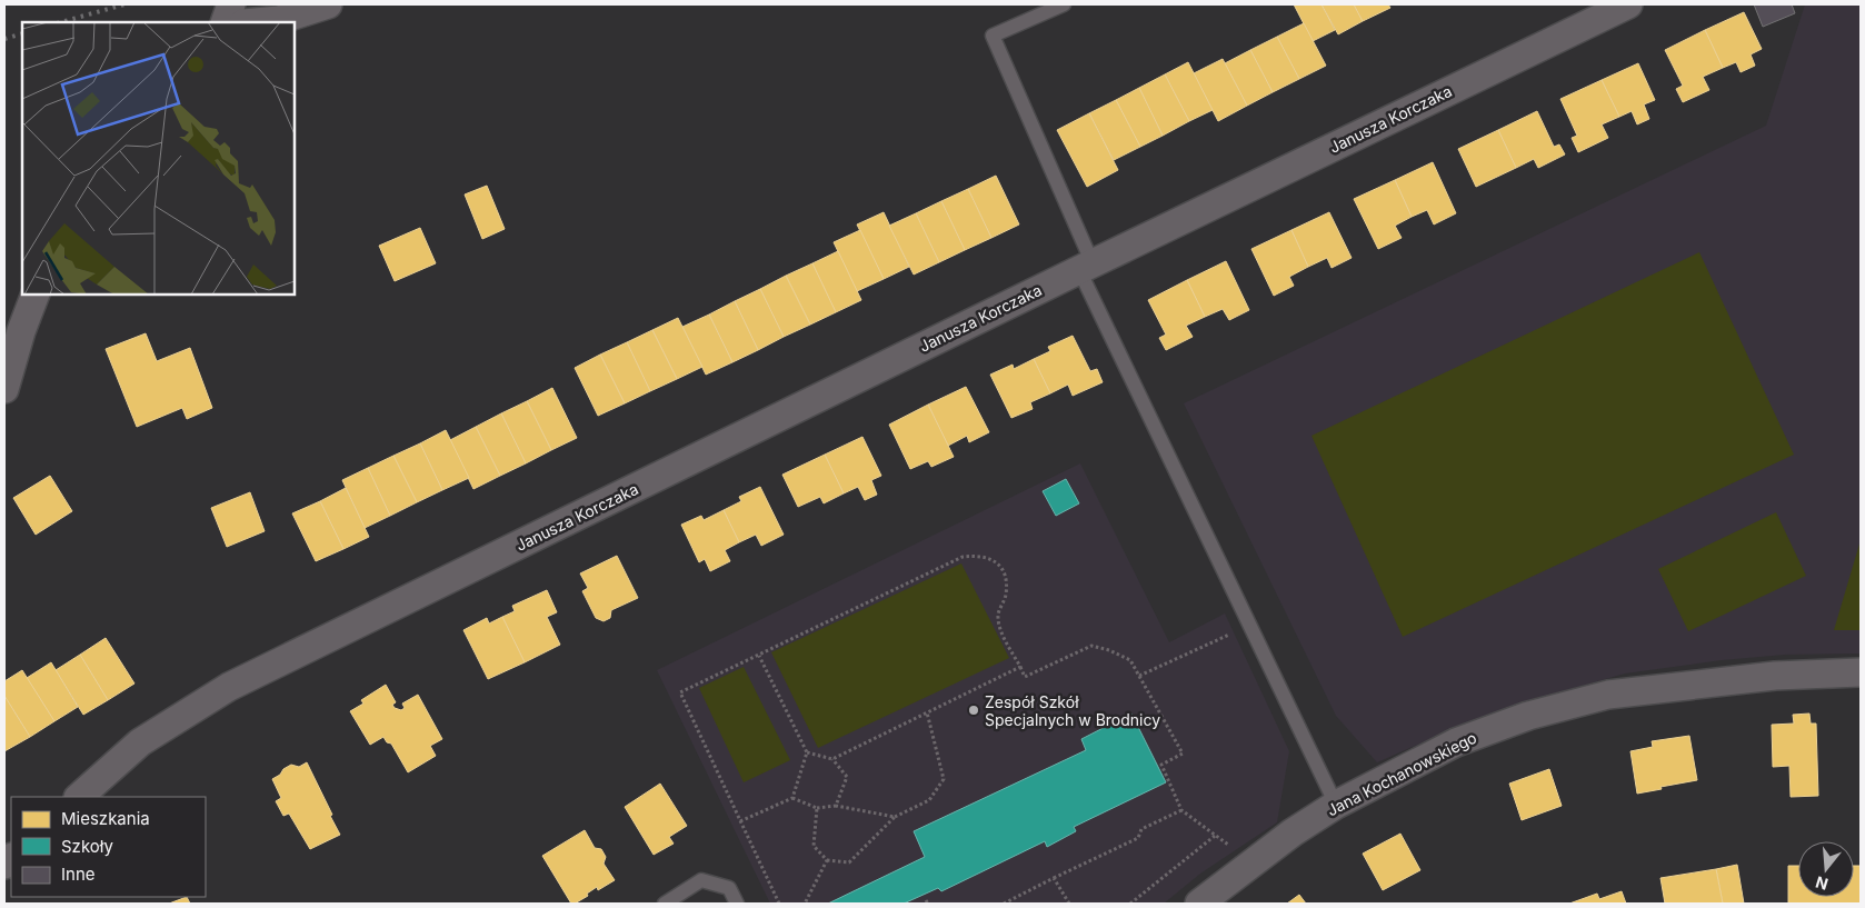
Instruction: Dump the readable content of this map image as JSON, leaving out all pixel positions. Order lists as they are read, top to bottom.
{
  "streets": {
    "street": ["Janusza Korczaka", "Jana Kochanowskiego"]
  },
  "places": ["Zespół Szkół Specjalnych w Brodnicy"],
  "legend": ["Mieszkania", "Szkoły", "Inne"],
  "north": "bottom"
}
